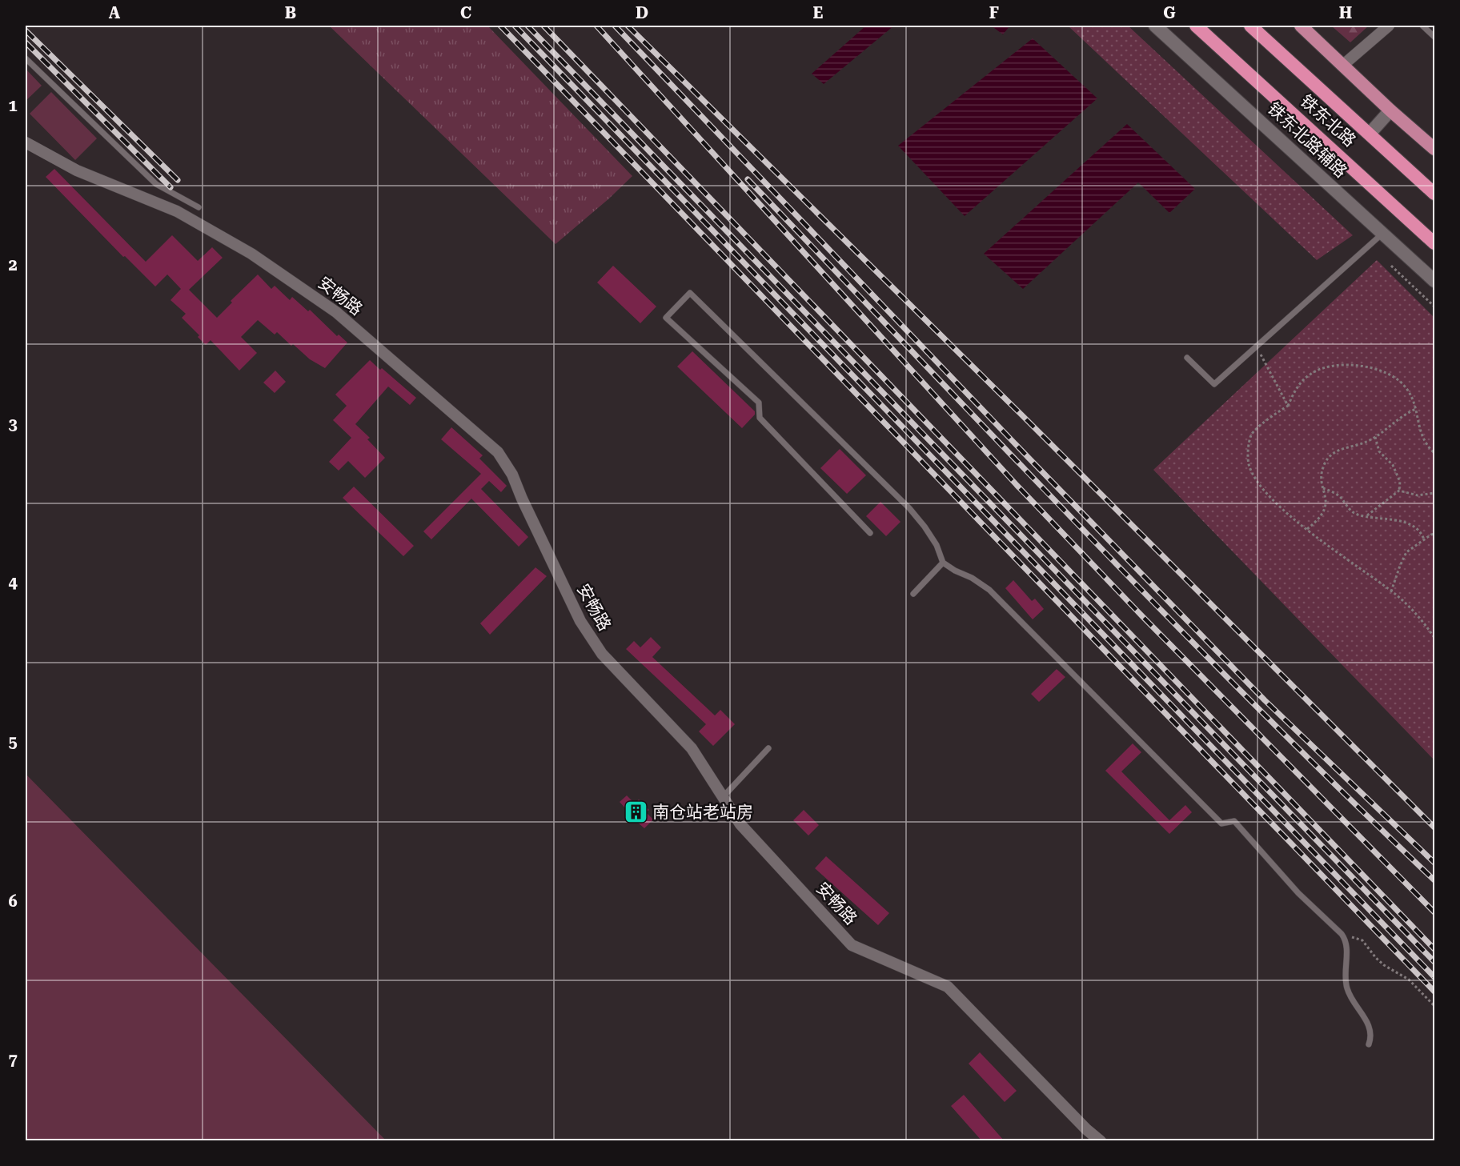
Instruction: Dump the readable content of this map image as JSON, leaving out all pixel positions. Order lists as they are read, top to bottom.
{
  "streets": {
    "highway": ["铁东北路"],
    "street": ["铁东北路辅路", "安畅路"]
  },
  "places": {
    "building": ["南仓站老站房"]
  },
  "grid": {
    "columns": [
      "A",
      "B",
      "C",
      "D",
      "E",
      "F",
      "G",
      "H"
    ],
    "rows": [
      "1",
      "2",
      "3",
      "4",
      "5",
      "6",
      "7"
    ]
  }
}
